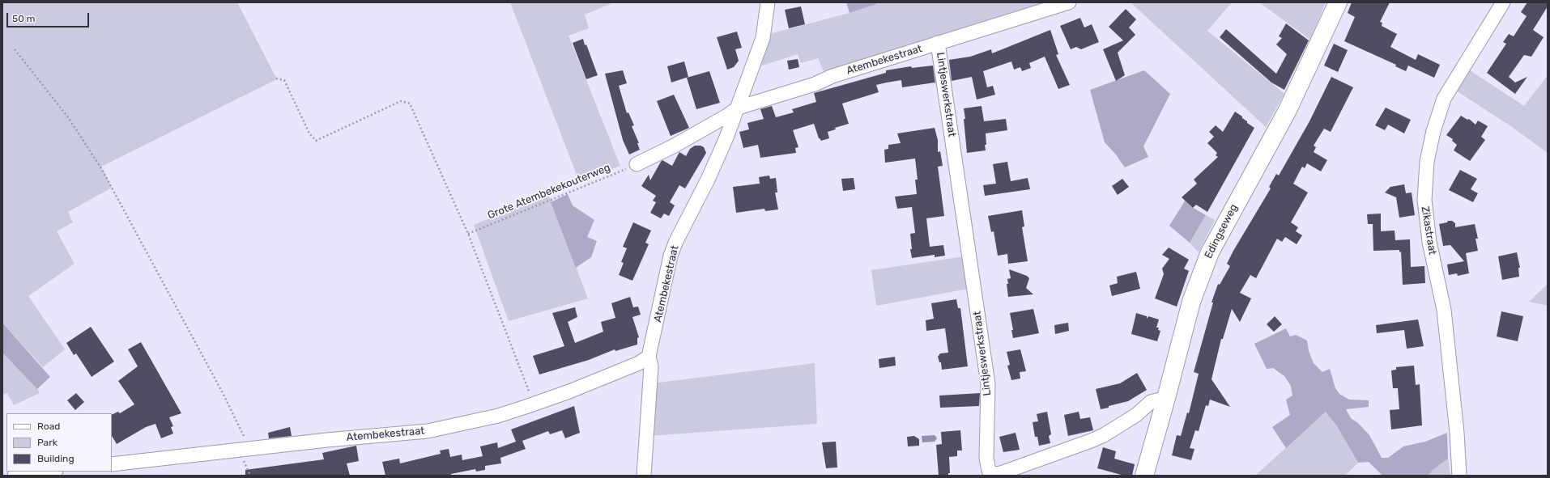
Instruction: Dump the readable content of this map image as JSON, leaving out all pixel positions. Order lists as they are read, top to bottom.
{
  "streets": {
    "main road": ["Edingseweg"],
    "street": ["Atembekestraat", "Lintjeswerkstraat", "Zikastraat"],
    "path": ["Grote Atembekekouterweg"]
  },
  "crossings": [
    ["Atembekestraat", "Lintjeswerkstraat"],
    ["Atembekestraat", "Grote Atembekekouterweg"],
    ["Lintjeswerkstraat", "Edingseweg"]
  ],
  "legend": ["Road", "Park", "Building"],
  "scale_bar": "50 m"
}
